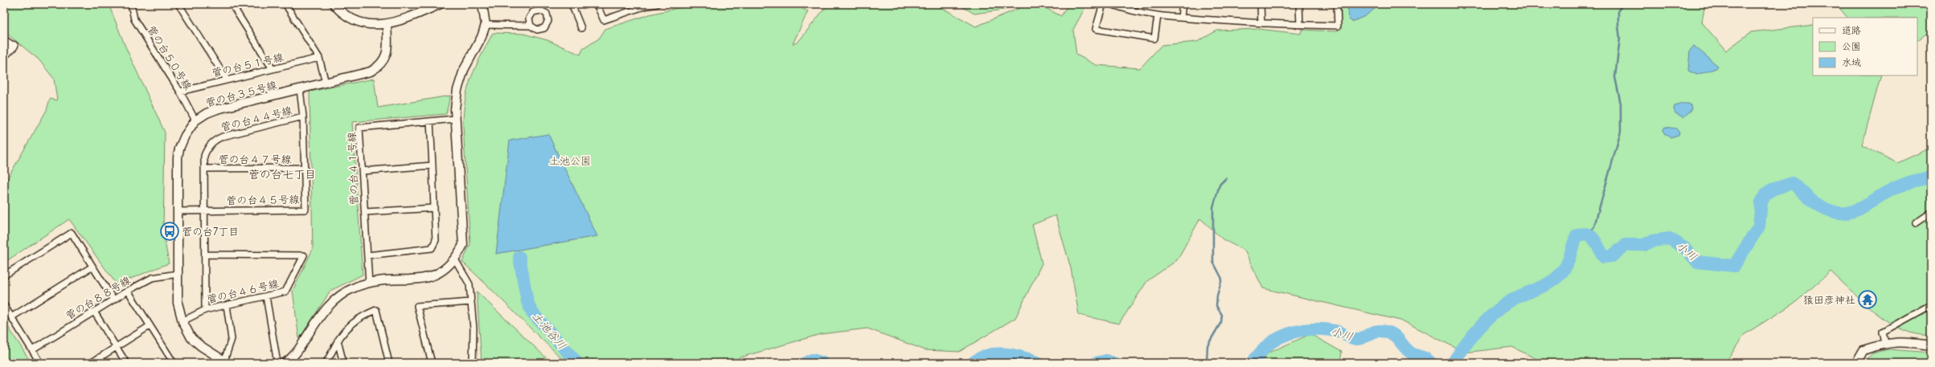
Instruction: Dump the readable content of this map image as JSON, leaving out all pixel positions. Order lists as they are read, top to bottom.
{
  "streets": {
    "street": [
      "菅の台５０号線",
      "菅の台５１号線",
      "菅の台３５号線",
      "菅の台４４号線",
      "菅の台４７号線",
      "菅の台４１号線",
      "菅の台４５号線",
      "菅の台４６号線",
      "菅の台８８号線"
    ]
  },
  "crossings": [
    ["菅の台５０号線", "菅の台５１号線"],
    ["菅の台５０号線", "菅の台３５号線"],
    ["菅の台３５号線", "菅の台４５号線"],
    ["菅の台３５号線", "菅の台４６号線"],
    ["菅の台３５号線", "菅の台８８号線"],
    ["菅の台４４号線", "菅の台４７号線"],
    ["菅の台４４号線", "菅の台４５号線"],
    ["菅の台４４号線", "菅の台４６号線"],
    ["菅の台４７号線", "菅の台４５号線"]
  ],
  "districts": ["菅の台七丁目"],
  "water": ["小川", "土池谷川"],
  "parks": ["土池公園"],
  "places": {
    "bus stop": ["菅の台7丁目"],
    "temple": ["猿田彦神社"]
  },
  "legend": ["道路", "公園", "水域"]
}
